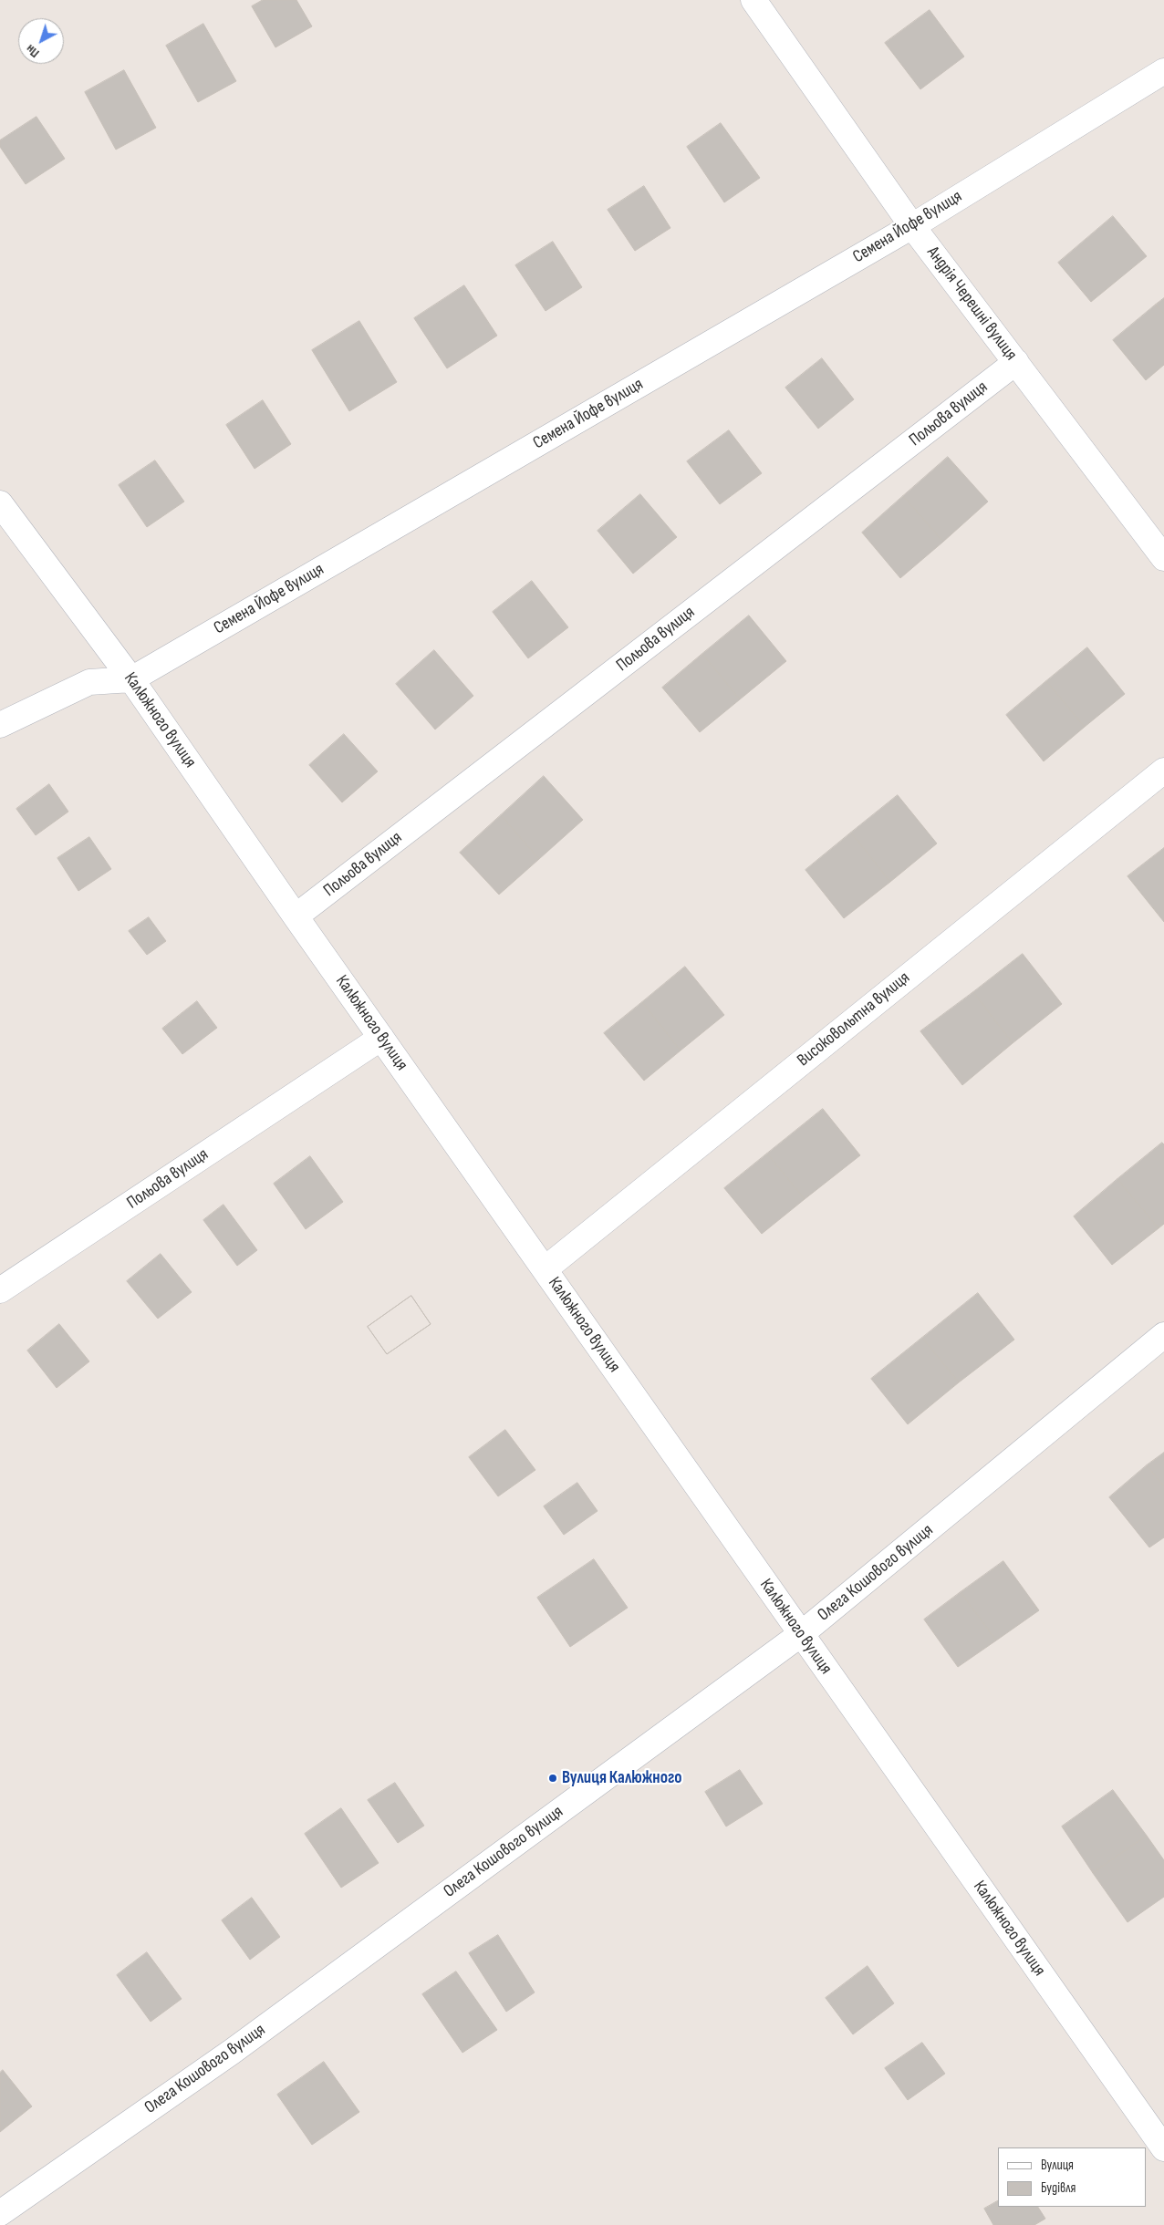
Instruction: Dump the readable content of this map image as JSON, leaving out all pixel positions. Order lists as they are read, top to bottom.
{
  "streets": {
    "street": [
      "Семена Йофе вулиця",
      "Андрія Черешні вулиця",
      "Польова вулиця",
      "Калюжного вулиця",
      "Високовольтна вулиця",
      "Олега Кошового вулиця"
    ]
  },
  "crossings": [
    ["Семена Йофе вулиця", "Андрія Черешні вулиця"],
    ["Семена Йофе вулиця", "Калюжного вулиця"],
    ["Андрія Черешні вулиця", "Польова вулиця"],
    ["Польова вулиця", "Калюжного вулиця"],
    ["Калюжного вулиця", "Високовольтна вулиця"],
    ["Калюжного вулиця", "Олега Кошового вулиця"]
  ],
  "places": ["Вулиця Калюжного"],
  "legend": ["Вулиця", "Будівля"],
  "north": "bottom left"
}
